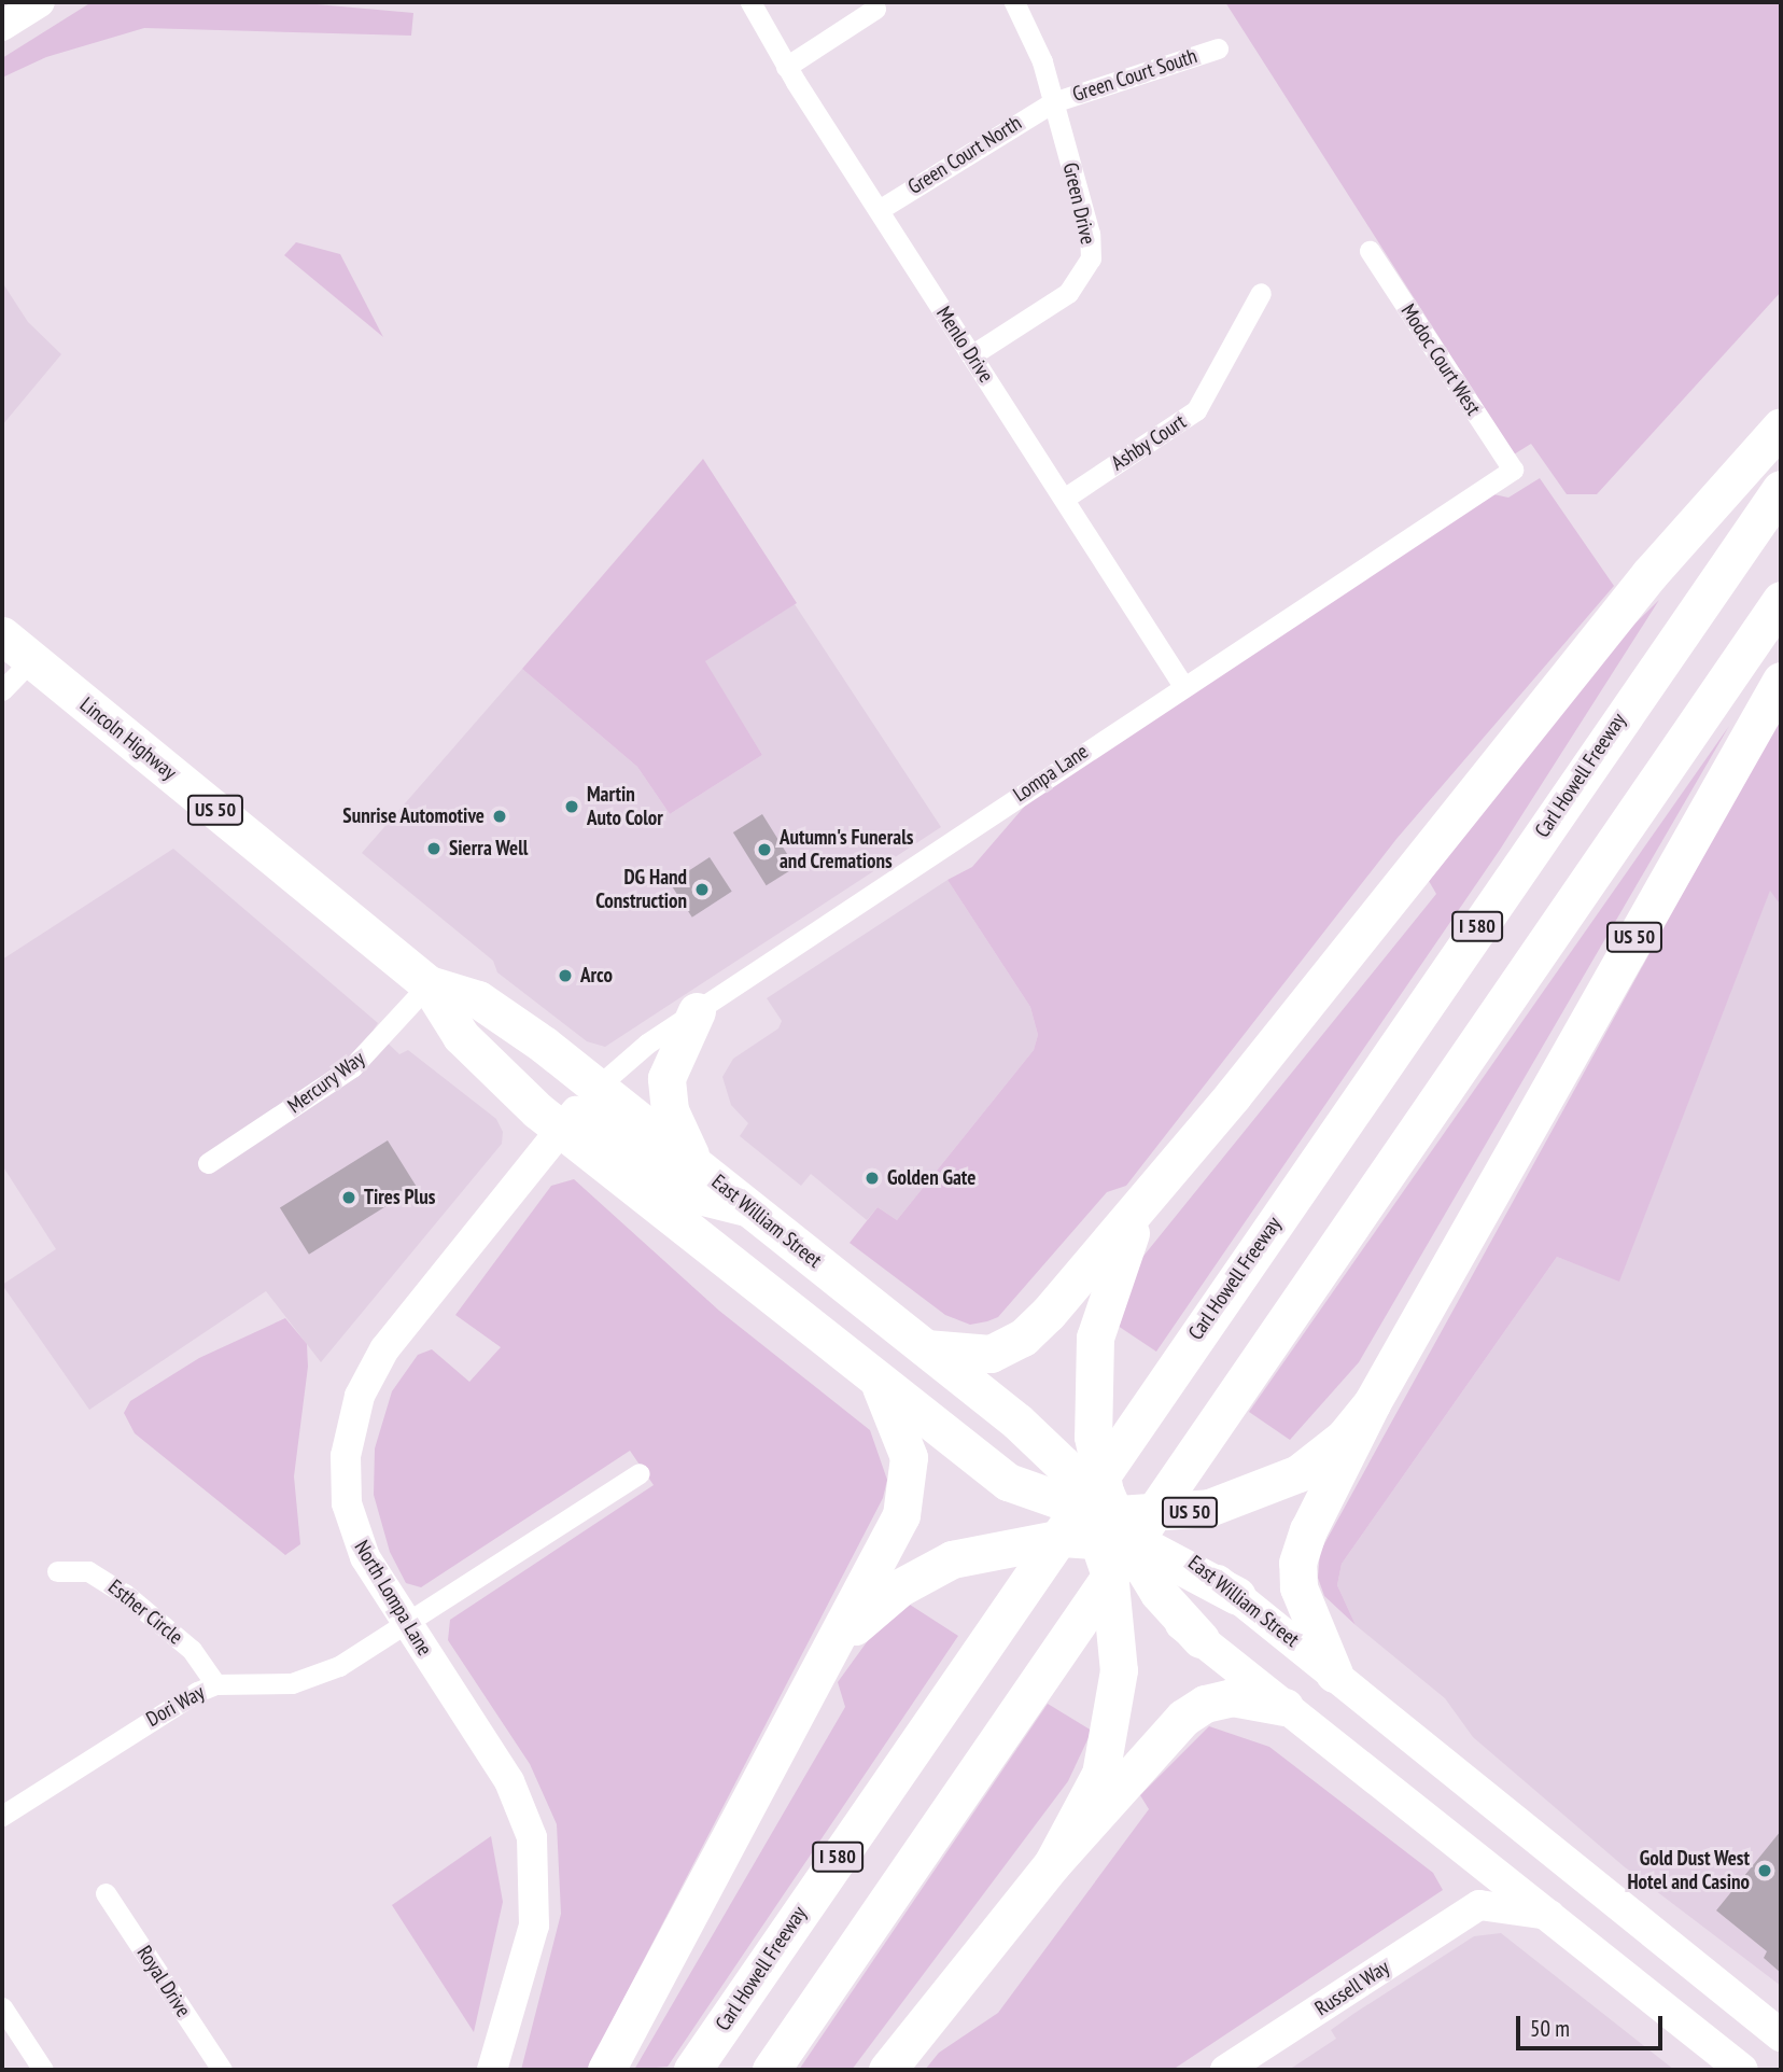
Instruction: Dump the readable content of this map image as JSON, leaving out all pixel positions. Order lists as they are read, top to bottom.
{
  "streets": {
    "highway": [
      "Lincoln Highway",
      "Carl Howell Freeway",
      "US 50",
      "I 580",
      "East William Street"
    ],
    "street": [
      "Green Court South",
      "Green Court North",
      "Green Drive",
      "Menlo Drive",
      "Modoc Court West",
      "Ashby Court",
      "Lompa Lane",
      "Mercury Way",
      "North Lompa Lane",
      "Esther Circle",
      "Dori Way",
      "Royal Drive",
      "Russell Way"
    ]
  },
  "crossings": [
    ["Green Court South", "Green Court North"],
    ["Green Court South", "Green Drive"],
    ["Green Court North", "Green Drive"],
    ["Green Court North", "Menlo Drive"],
    ["Green Drive", "Menlo Drive"],
    ["Menlo Drive", "Ashby Court"],
    ["Menlo Drive", "Lompa Lane"],
    ["Modoc Court West", "Lompa Lane"],
    ["Lincoln Highway", "Lompa Lane"],
    ["Lincoln Highway", "US 50"],
    ["Lincoln Highway", "Mercury Way"],
    ["Lincoln Highway", "East William Street"],
    ["Lincoln Highway", "North Lompa Lane"],
    ["Lompa Lane", "East William Street"],
    ["Lompa Lane", "North Lompa Lane"],
    ["US 50", "East William Street"],
    ["US 50", "North Lompa Lane"],
    ["East William Street", "North Lompa Lane"],
    ["North Lompa Lane", "Dori Way"],
    ["Esther Circle", "Dori Way"]
  ],
  "places": [
    "Martin Auto Color",
    "Sunrise Automotive",
    "Sierra Well",
    "Autumn's Funerals and Cremations",
    "DG Hand Construction",
    "Arco",
    "Golden Gate",
    "Tires Plus",
    "Gold Dust West Hotel and Casino"
  ],
  "scale_bar": "50 m"
}
